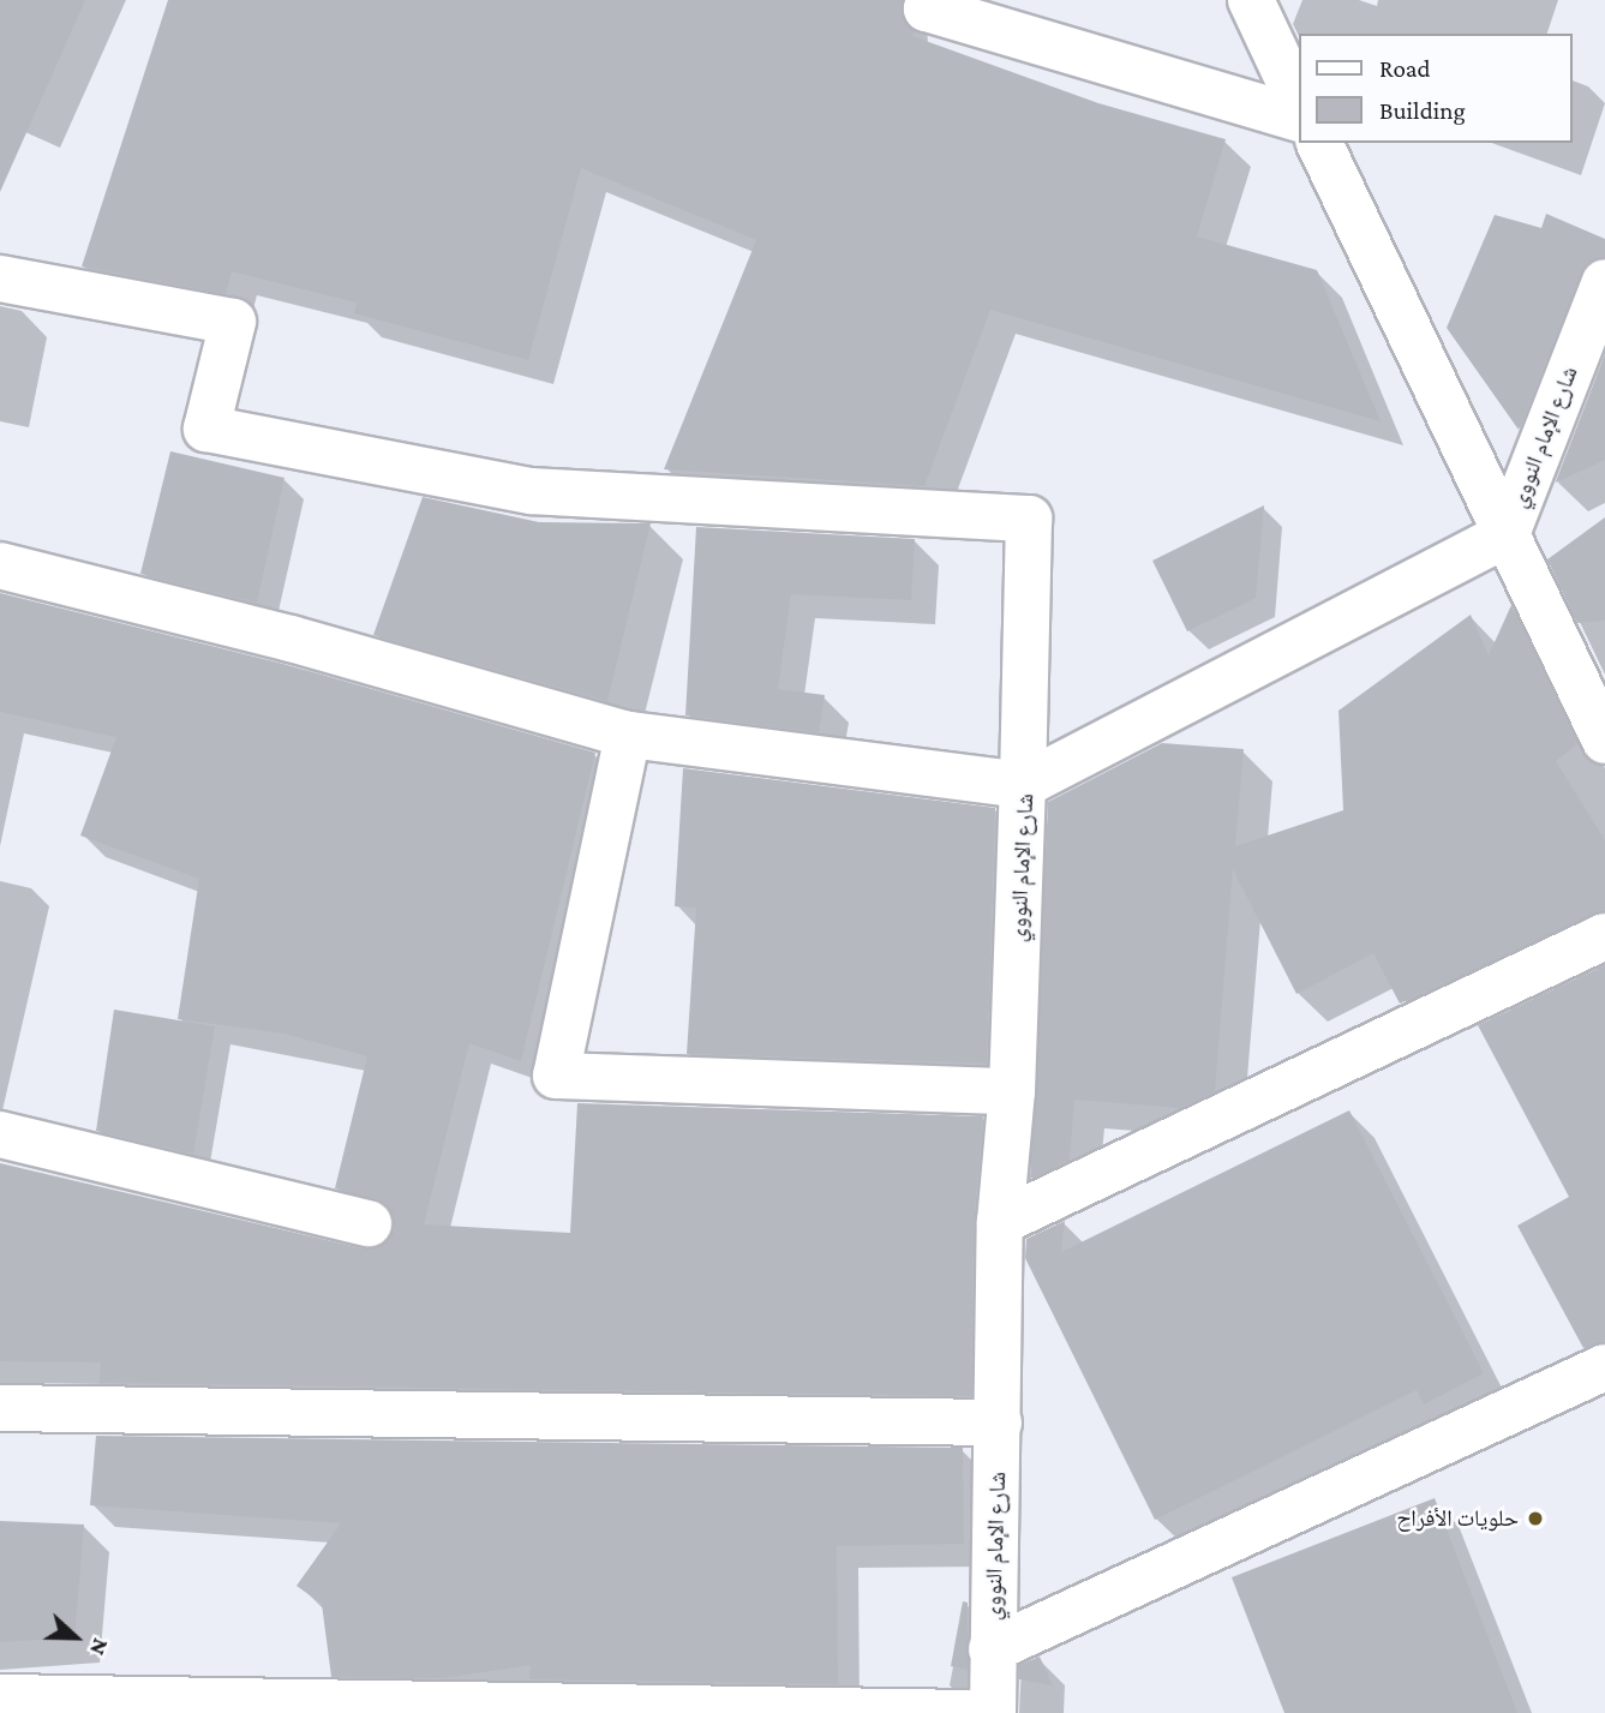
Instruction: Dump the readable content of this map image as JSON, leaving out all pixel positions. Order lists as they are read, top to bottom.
{
  "streets": {
    "street": ["شارع الإمام النووي"]
  },
  "places": ["حلويات الأفراح"],
  "legend": ["Road", "Building"],
  "north": "right"
}
